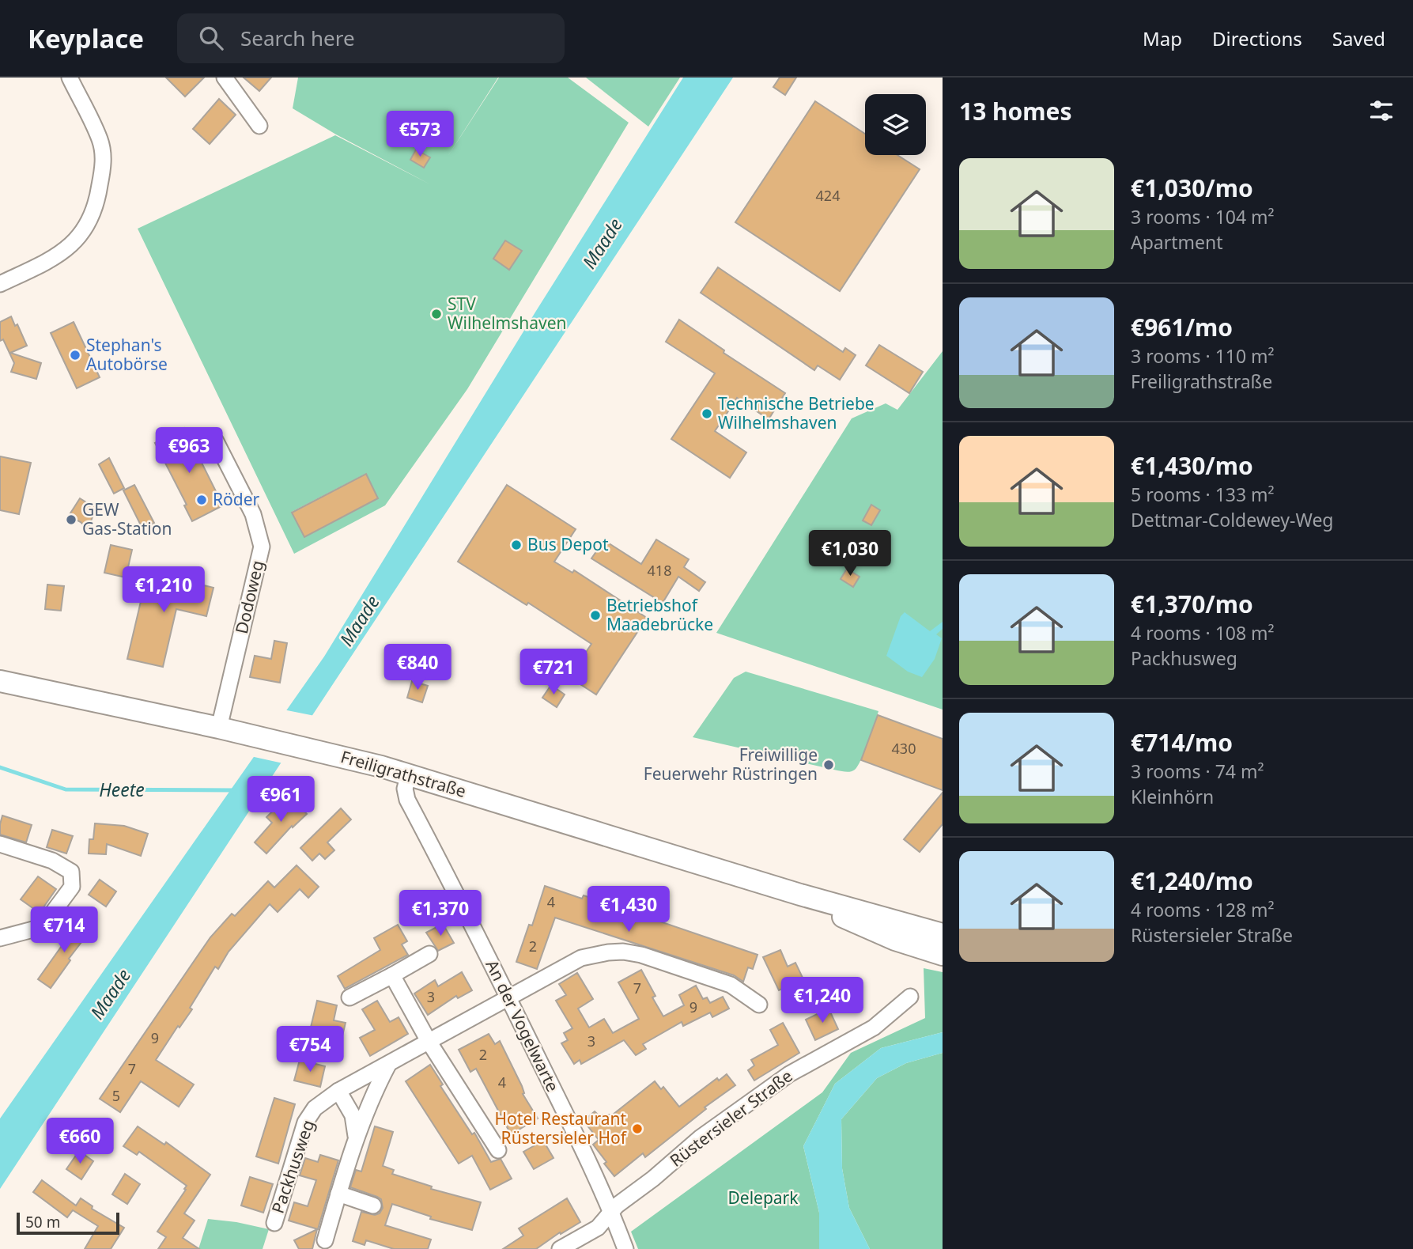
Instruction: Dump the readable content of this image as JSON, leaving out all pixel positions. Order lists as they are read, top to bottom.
{
  "streets": {
    "main road": ["Freiligrathstraße"],
    "street": [
      "Dodoweg",
      "An der Vogelwarte",
      "Rüstersieler Straße",
      "Packhusweg"
    ]
  },
  "crossings": [
    ["Dodoweg", "Freiligrathstraße"],
    ["Freiligrathstraße", "An der Vogelwarte"],
    ["An der Vogelwarte", "Rüstersieler Straße"],
    ["An der Vogelwarte", "Packhusweg"]
  ],
  "water": ["Maade", "Heete"],
  "parks": ["Delepark"],
  "places": [
    "STV Wilhelmshaven",
    "Stephan's Autobörse",
    "Technische Betriebe Wilhelmshaven",
    "Röder",
    "GEW Gas-Station",
    "Bus Depot",
    "Betriebshof Maadebrücke",
    "Freiwillige Feuerwehr Rüstringen",
    "Hotel Restaurant Rüstersieler Hof"
  ],
  "house_numbers": [
    "424",
    "418",
    "430",
    "4",
    "2",
    "7",
    "3",
    "9",
    "9",
    "3",
    "2",
    "7",
    "4",
    "5"
  ],
  "scale_bar": "50 m",
  "page": {
    "header": "Keyplace",
    "search": "Search here",
    "nav": ["Map", "Directions", "Saved"],
    "heading": "13 homes",
    "price": [
      "€573",
      "€963",
      "€1,030",
      "€1,210",
      "€840",
      "€721",
      "€961",
      "€1,430",
      "€1,370",
      "€714",
      "€1,240",
      "€754",
      "€660"
    ],
    "list": [
      {
        "name": "€1,030/mo",
        "note": "3 rooms · 104 m² · Apartment"
      },
      {
        "name": "€961/mo",
        "note": "3 rooms · 110 m² · Freiligrathstraße"
      },
      {
        "name": "€1,430/mo",
        "note": "5 rooms · 133 m² · Dettmar-Coldewey-Weg"
      },
      {
        "name": "€1,370/mo",
        "note": "4 rooms · 108 m² · Packhusweg"
      },
      {
        "name": "€714/mo",
        "note": "3 rooms · 74 m² · Kleinhörn"
      },
      {
        "name": "€1,240/mo",
        "note": "4 rooms · 128 m² · Rüstersieler Straße"
      }
    ],
    "scale": "50 m"
  }
}
